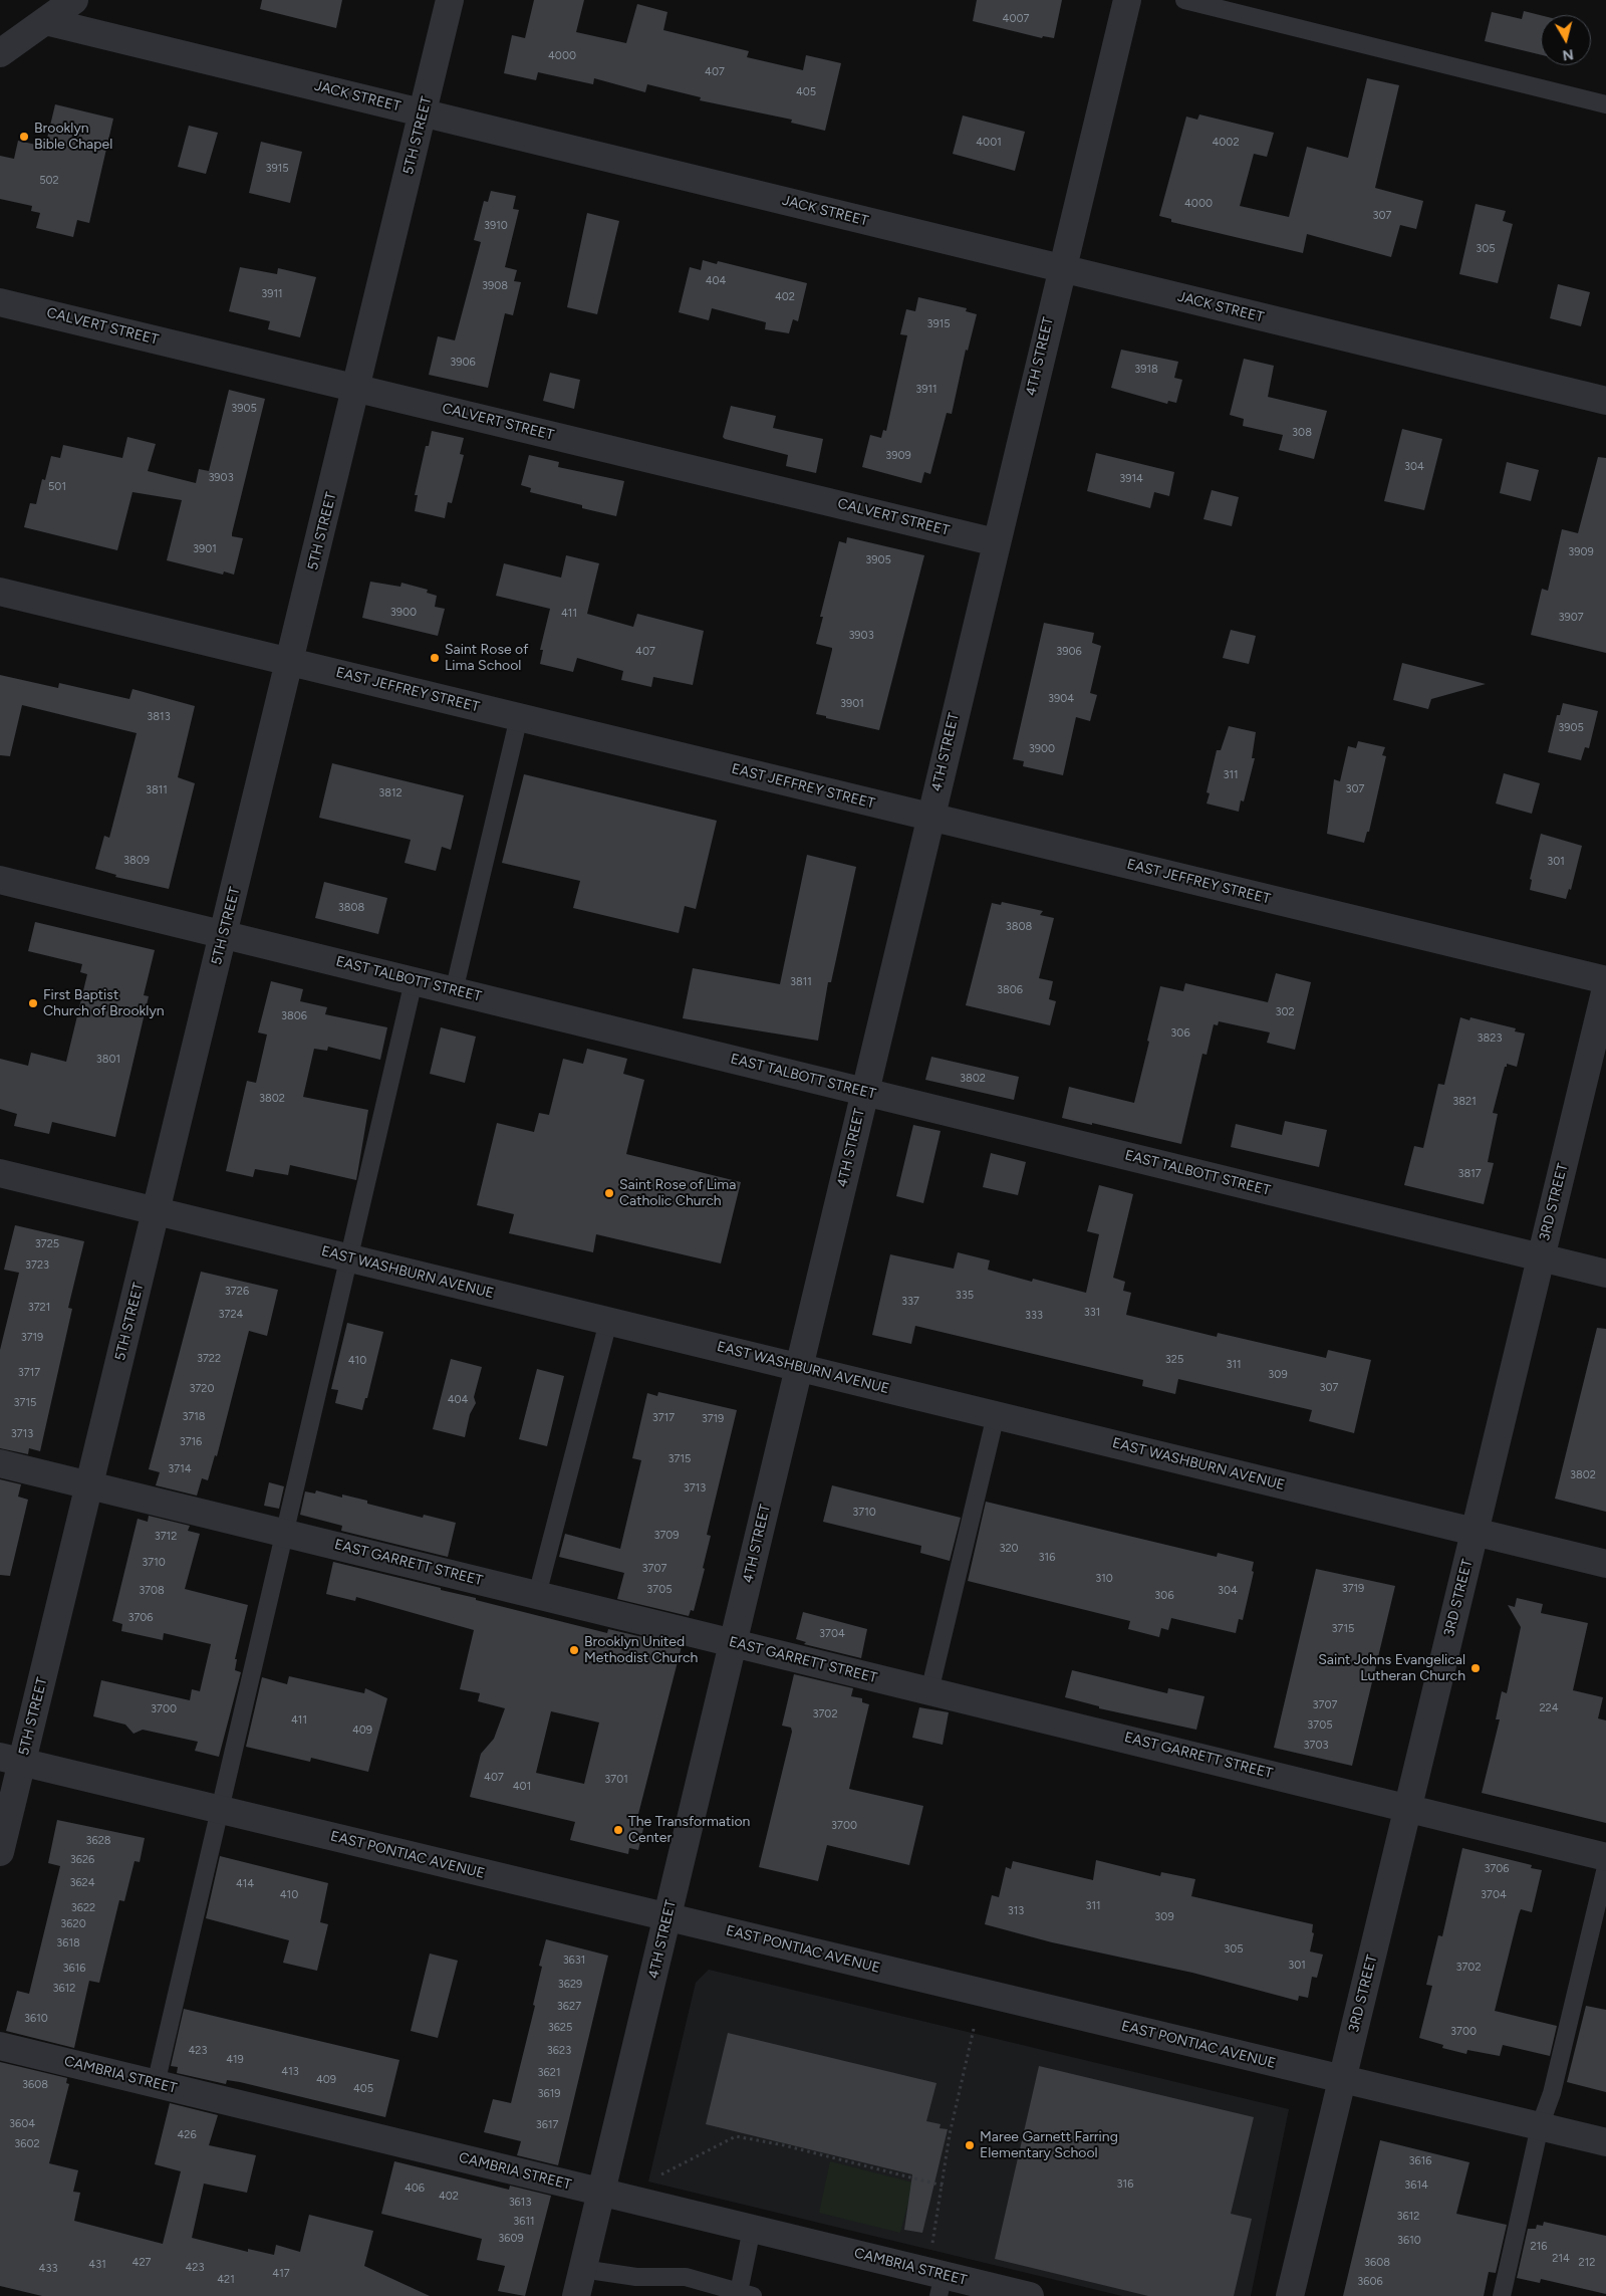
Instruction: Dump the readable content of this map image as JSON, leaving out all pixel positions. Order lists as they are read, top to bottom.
{
  "streets": {
    "street": [
      "JACK STREET",
      "5TH STREET",
      "CALVERT STREET",
      "4TH STREET",
      "EAST JEFFREY STREET",
      "EAST TALBOTT STREET",
      "3RD STREET",
      "EAST WASHBURN AVENUE",
      "EAST GARRETT STREET",
      "EAST PONTIAC AVENUE",
      "CAMBRIA STREET"
    ]
  },
  "crossings": [
    ["JACK STREET", "5TH STREET"],
    ["JACK STREET", "4TH STREET"],
    ["5TH STREET", "CALVERT STREET"],
    ["5TH STREET", "EAST JEFFREY STREET"],
    ["5TH STREET", "EAST TALBOTT STREET"],
    ["5TH STREET", "EAST WASHBURN AVENUE"],
    ["5TH STREET", "EAST GARRETT STREET"],
    ["5TH STREET", "EAST PONTIAC AVENUE"],
    ["CALVERT STREET", "4TH STREET"],
    ["4TH STREET", "EAST JEFFREY STREET"],
    ["4TH STREET", "EAST TALBOTT STREET"],
    ["4TH STREET", "EAST WASHBURN AVENUE"],
    ["4TH STREET", "EAST GARRETT STREET"],
    ["4TH STREET", "EAST PONTIAC AVENUE"],
    ["4TH STREET", "CAMBRIA STREET"],
    ["EAST TALBOTT STREET", "3RD STREET"],
    ["3RD STREET", "EAST WASHBURN AVENUE"],
    ["3RD STREET", "EAST GARRETT STREET"],
    ["3RD STREET", "EAST PONTIAC AVENUE"]
  ],
  "places": [
    "Brooklyn Bible Chapel",
    "Saint Rose of Lima School",
    "First Baptist Church of Brooklyn",
    "Saint Rose of Lima Catholic Church",
    "Brooklyn United Methodist Church",
    "Saint Johns Evangelical Lutheran Church",
    "The Transformation Center",
    "Maree Garnett Farring Elementary School"
  ],
  "house_numbers": [
    "4007",
    "4000",
    "407",
    "405",
    "4001",
    "4002",
    "3915",
    "502",
    "4000",
    "307",
    "3910",
    "305",
    "404",
    "3908",
    "3911",
    "402",
    "3915",
    "3906",
    "3918",
    "3911",
    "3905",
    "308",
    "3909",
    "304",
    "3903",
    "3914",
    "501",
    "3901",
    "3909",
    "3905",
    "3900",
    "411",
    "3907",
    "3903",
    "407",
    "3906",
    "3904",
    "3901",
    "3813",
    "3905",
    "3900",
    "311",
    "307",
    "3811",
    "3812",
    "3809",
    "301",
    "3808",
    "3808",
    "3811",
    "3806",
    "302",
    "3806",
    "306",
    "3823",
    "3801",
    "3802",
    "3802",
    "3821",
    "3817",
    "3725",
    "3723",
    "3726",
    "335",
    "337",
    "3721",
    "331",
    "3724",
    "333",
    "3719",
    "3722",
    "325",
    "410",
    "311",
    "3717",
    "309",
    "307",
    "3720",
    "404",
    "3715",
    "3718",
    "3717",
    "3719",
    "3713",
    "3716",
    "3715",
    "3714",
    "3802",
    "3713",
    "3710",
    "3709",
    "3712",
    "320",
    "316",
    "3710",
    "3707",
    "310",
    "3719",
    "3705",
    "3708",
    "304",
    "306",
    "3706",
    "3715",
    "3704",
    "3707",
    "224",
    "3700",
    "3702",
    "411",
    "3705",
    "409",
    "3703",
    "407",
    "3701",
    "401",
    "3700",
    "3628",
    "3626",
    "3706",
    "3624",
    "414",
    "410",
    "3704",
    "311",
    "3622",
    "313",
    "309",
    "3620",
    "3618",
    "305",
    "3631",
    "301",
    "3702",
    "3616",
    "3629",
    "3612",
    "3627",
    "3610",
    "3625",
    "3700",
    "423",
    "3623",
    "419",
    "413",
    "3621",
    "409",
    "3608",
    "405",
    "3619",
    "3604",
    "3617",
    "426",
    "3602",
    "3616",
    "316",
    "3614",
    "406",
    "402",
    "3613",
    "3612",
    "3611",
    "3609",
    "3610",
    "216",
    "214",
    "427",
    "3608",
    "212",
    "431",
    "423",
    "433",
    "417",
    "421",
    "3606"
  ],
  "north": "bottom"
}
